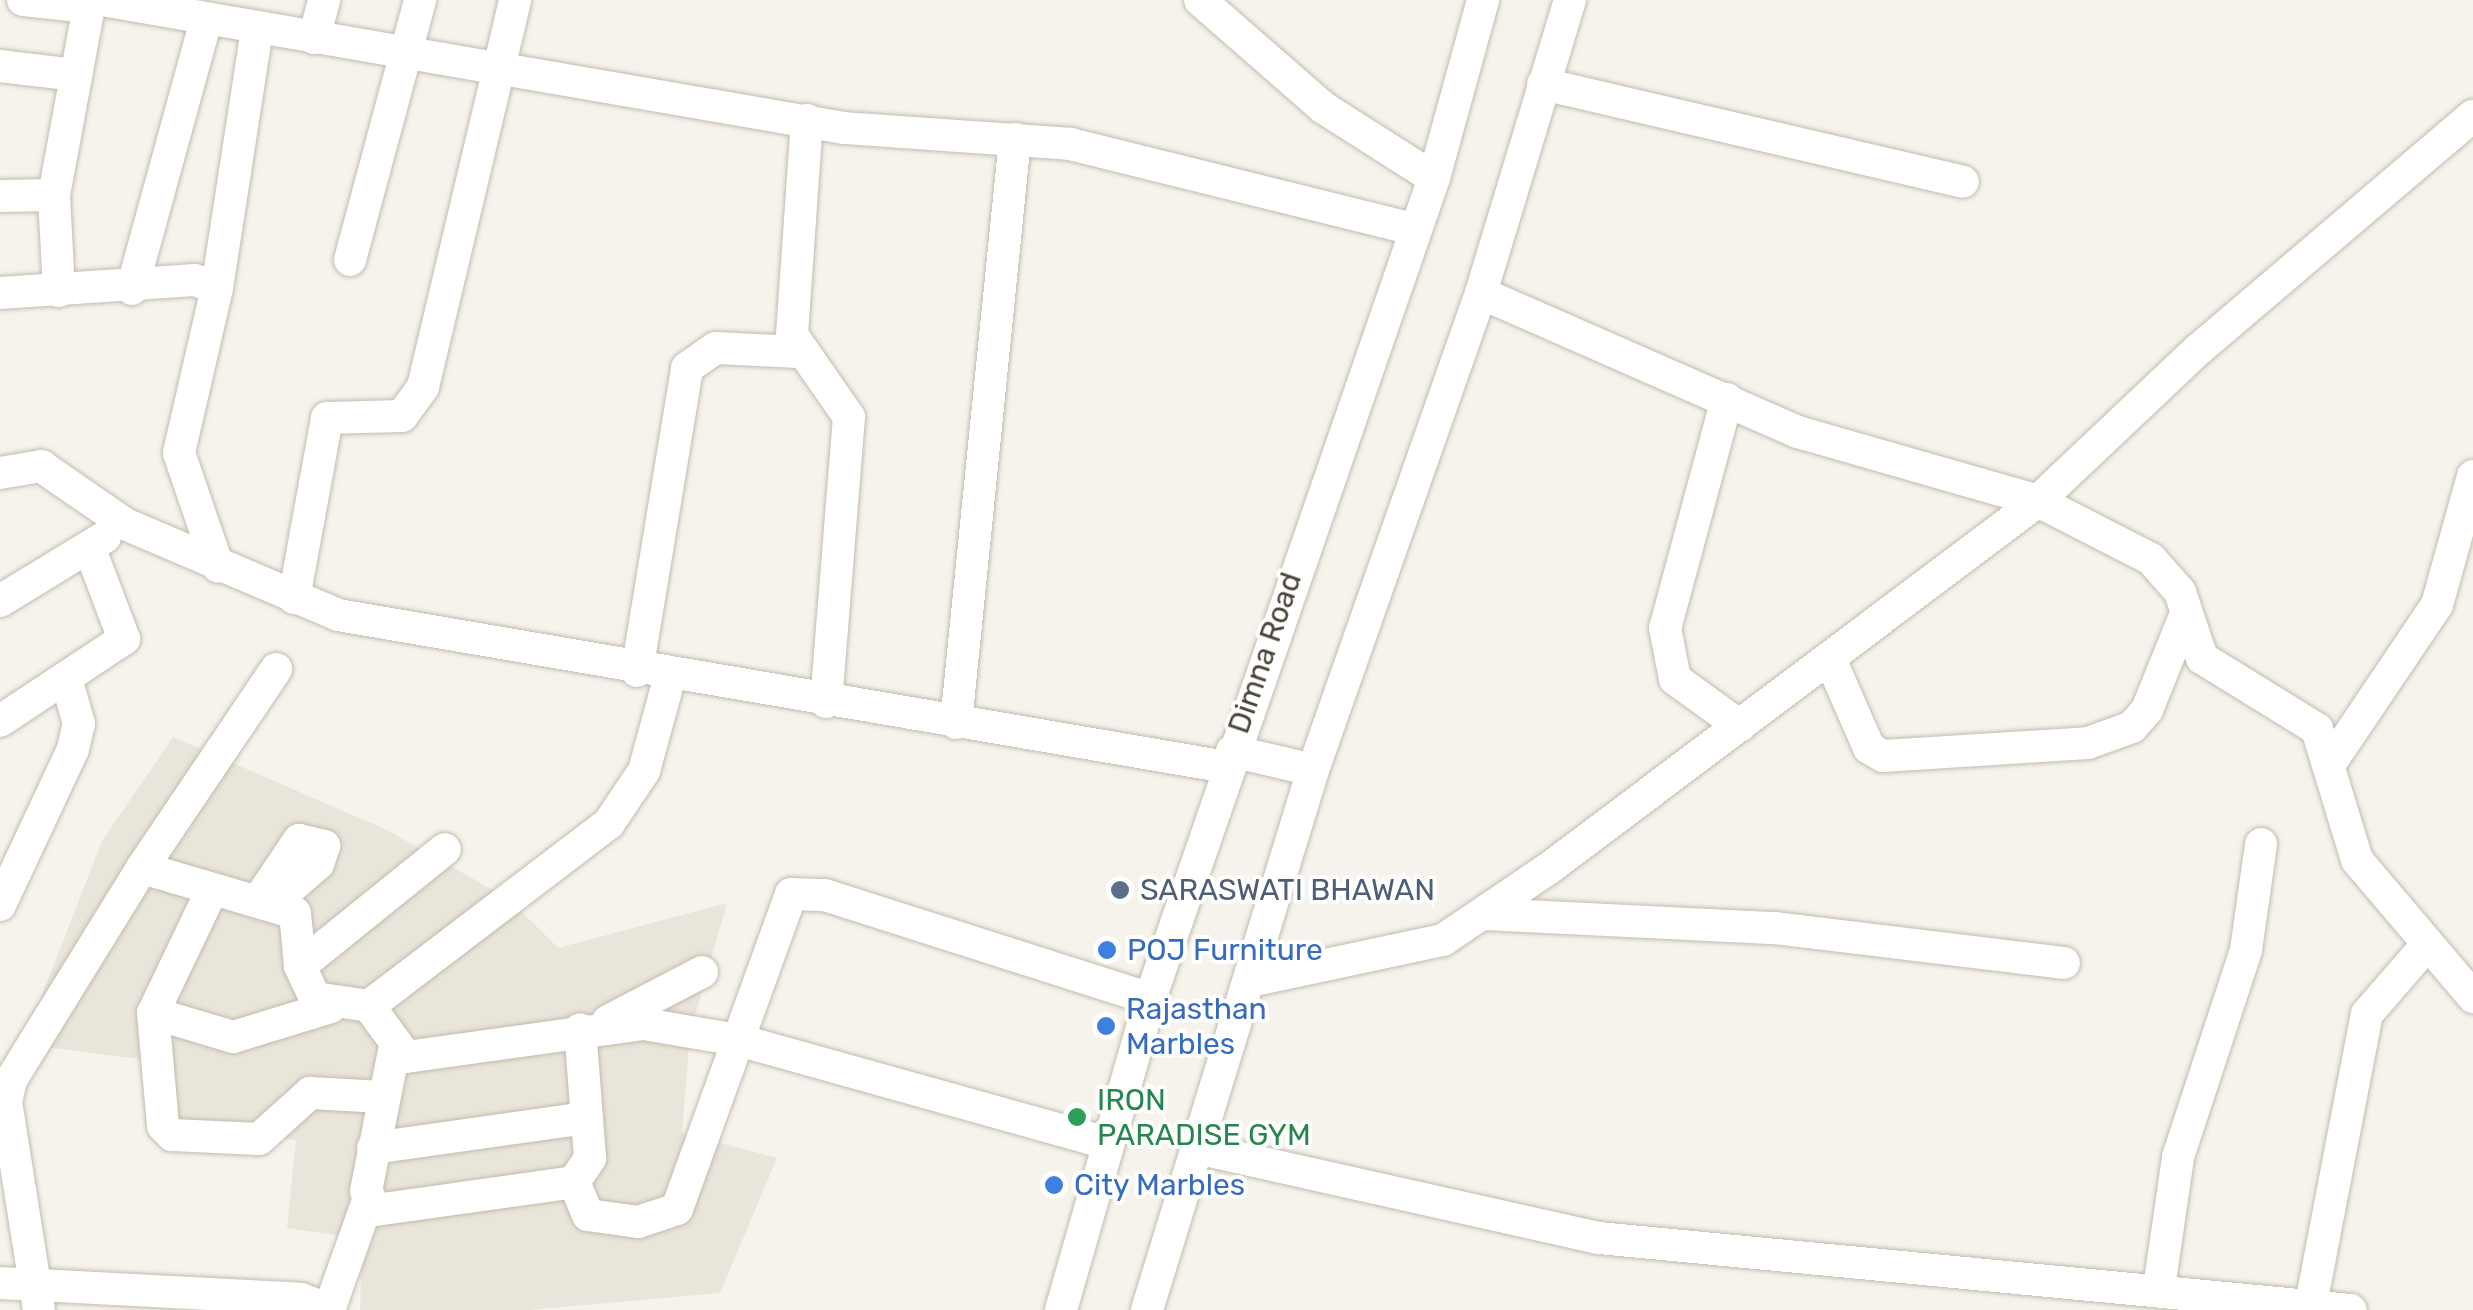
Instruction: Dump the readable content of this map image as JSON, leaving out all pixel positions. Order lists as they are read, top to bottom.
{
  "streets": {
    "street": ["Dimna Road"]
  },
  "places": [
    "SARASWATI BHAWAN",
    "POJ Furniture",
    "Rajasthan Marbles",
    "IRON PARADISE GYM",
    "City Marbles"
  ]
}
